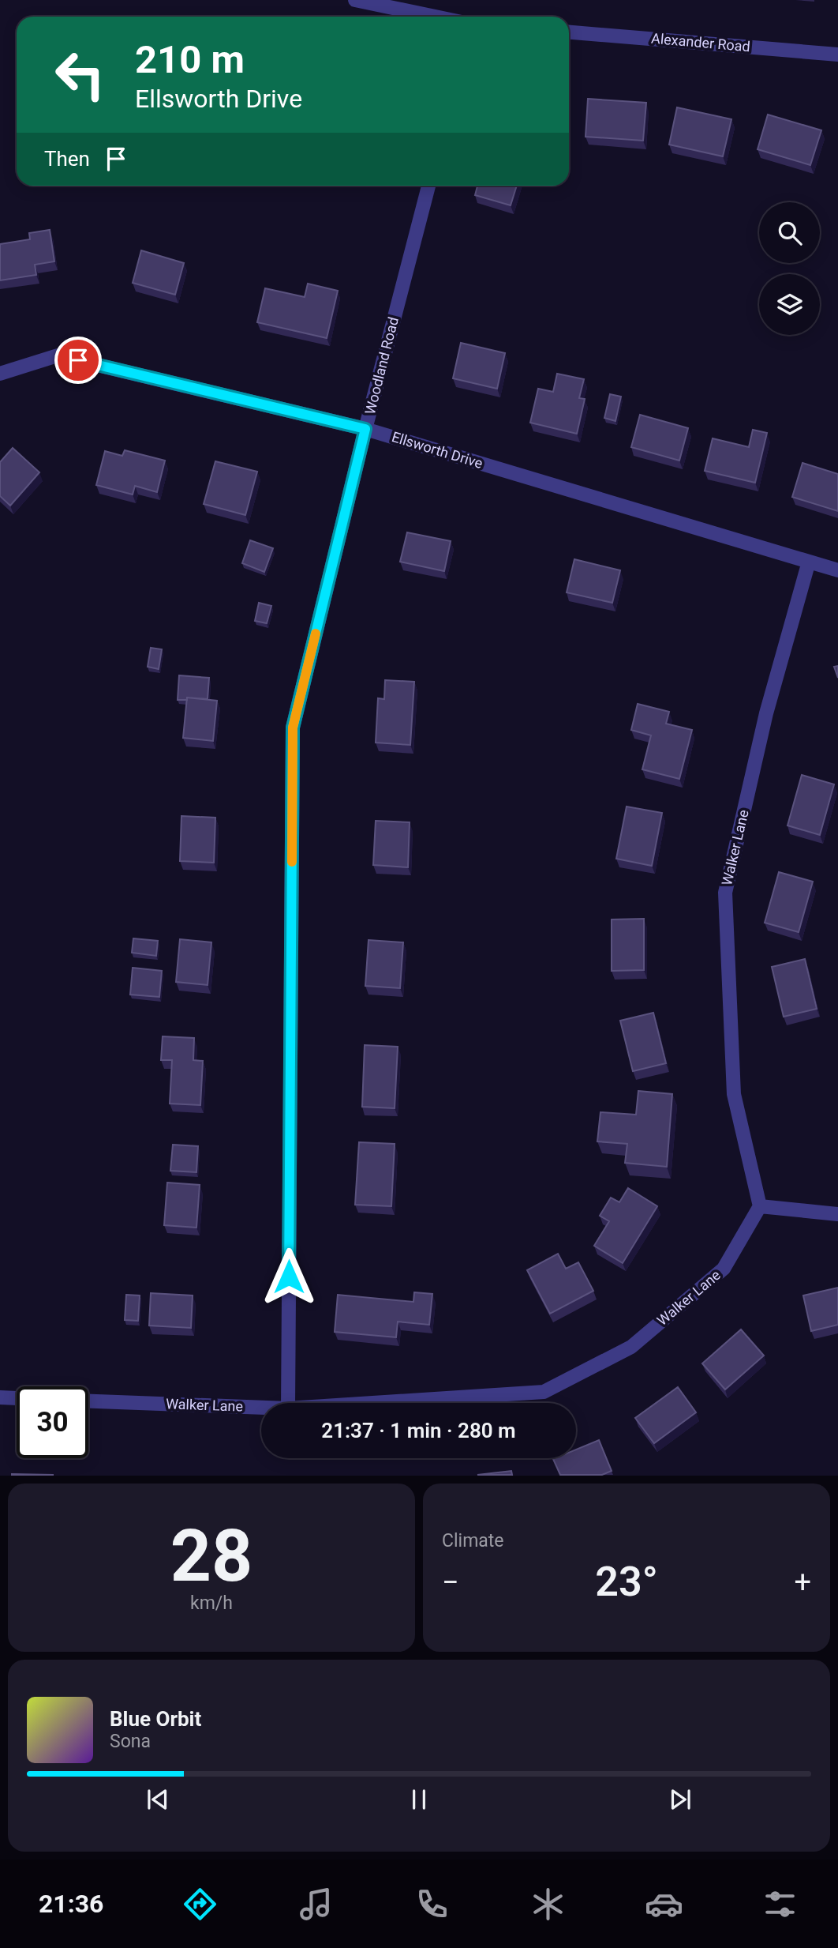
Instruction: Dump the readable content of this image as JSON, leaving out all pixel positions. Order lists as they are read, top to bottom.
{
  "streets": {
    "street": [
      "Alexander Road",
      "Woodland Road",
      "Ellsworth Drive",
      "Walker Lane"
    ]
  },
  "crossings": [
    ["Woodland Road", "Ellsworth Drive"],
    ["Ellsworth Drive", "Walker Lane"]
  ],
  "page": {
    "turn": ["210 m", "Ellsworth Drive"],
    "then": "Then",
    "limit": "30",
    "trip": "21:37 · 1 min · 280 m",
    "tile": [
      ["28", "km/h"],
      "Climate"
    ],
    "heat": ["−", "23°", "+"],
    "song": ["Blue Orbit", "Sona"],
    "tabs": "21:36"
  }
}
